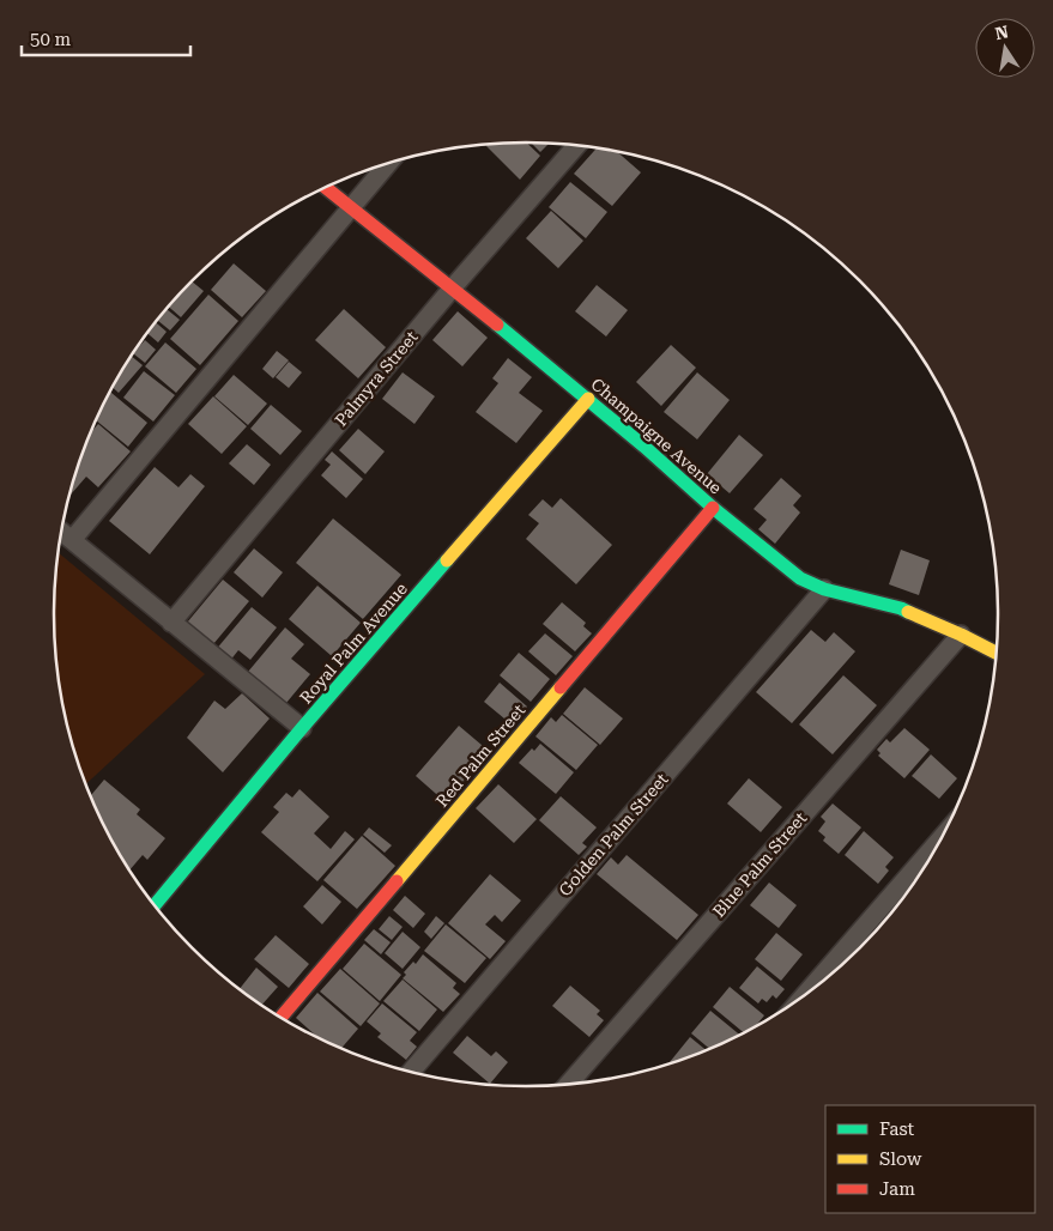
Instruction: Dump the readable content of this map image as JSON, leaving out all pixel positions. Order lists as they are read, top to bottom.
{
  "streets": {
    "street": [
      "Palmyra Street",
      "Champaigne Avenue",
      "Royal Palm Avenue",
      "Red Palm Street",
      "Golden Palm Street",
      "Blue Palm Street"
    ]
  },
  "crossings": [
    ["Palmyra Street", "Champaigne Avenue"],
    ["Champaigne Avenue", "Royal Palm Avenue"],
    ["Champaigne Avenue", "Red Palm Street"],
    ["Champaigne Avenue", "Golden Palm Street"],
    ["Champaigne Avenue", "Blue Palm Street"]
  ],
  "legend": ["Fast", "Slow", "Jam"],
  "scale_bar": "50 m",
  "north": "top"
}
